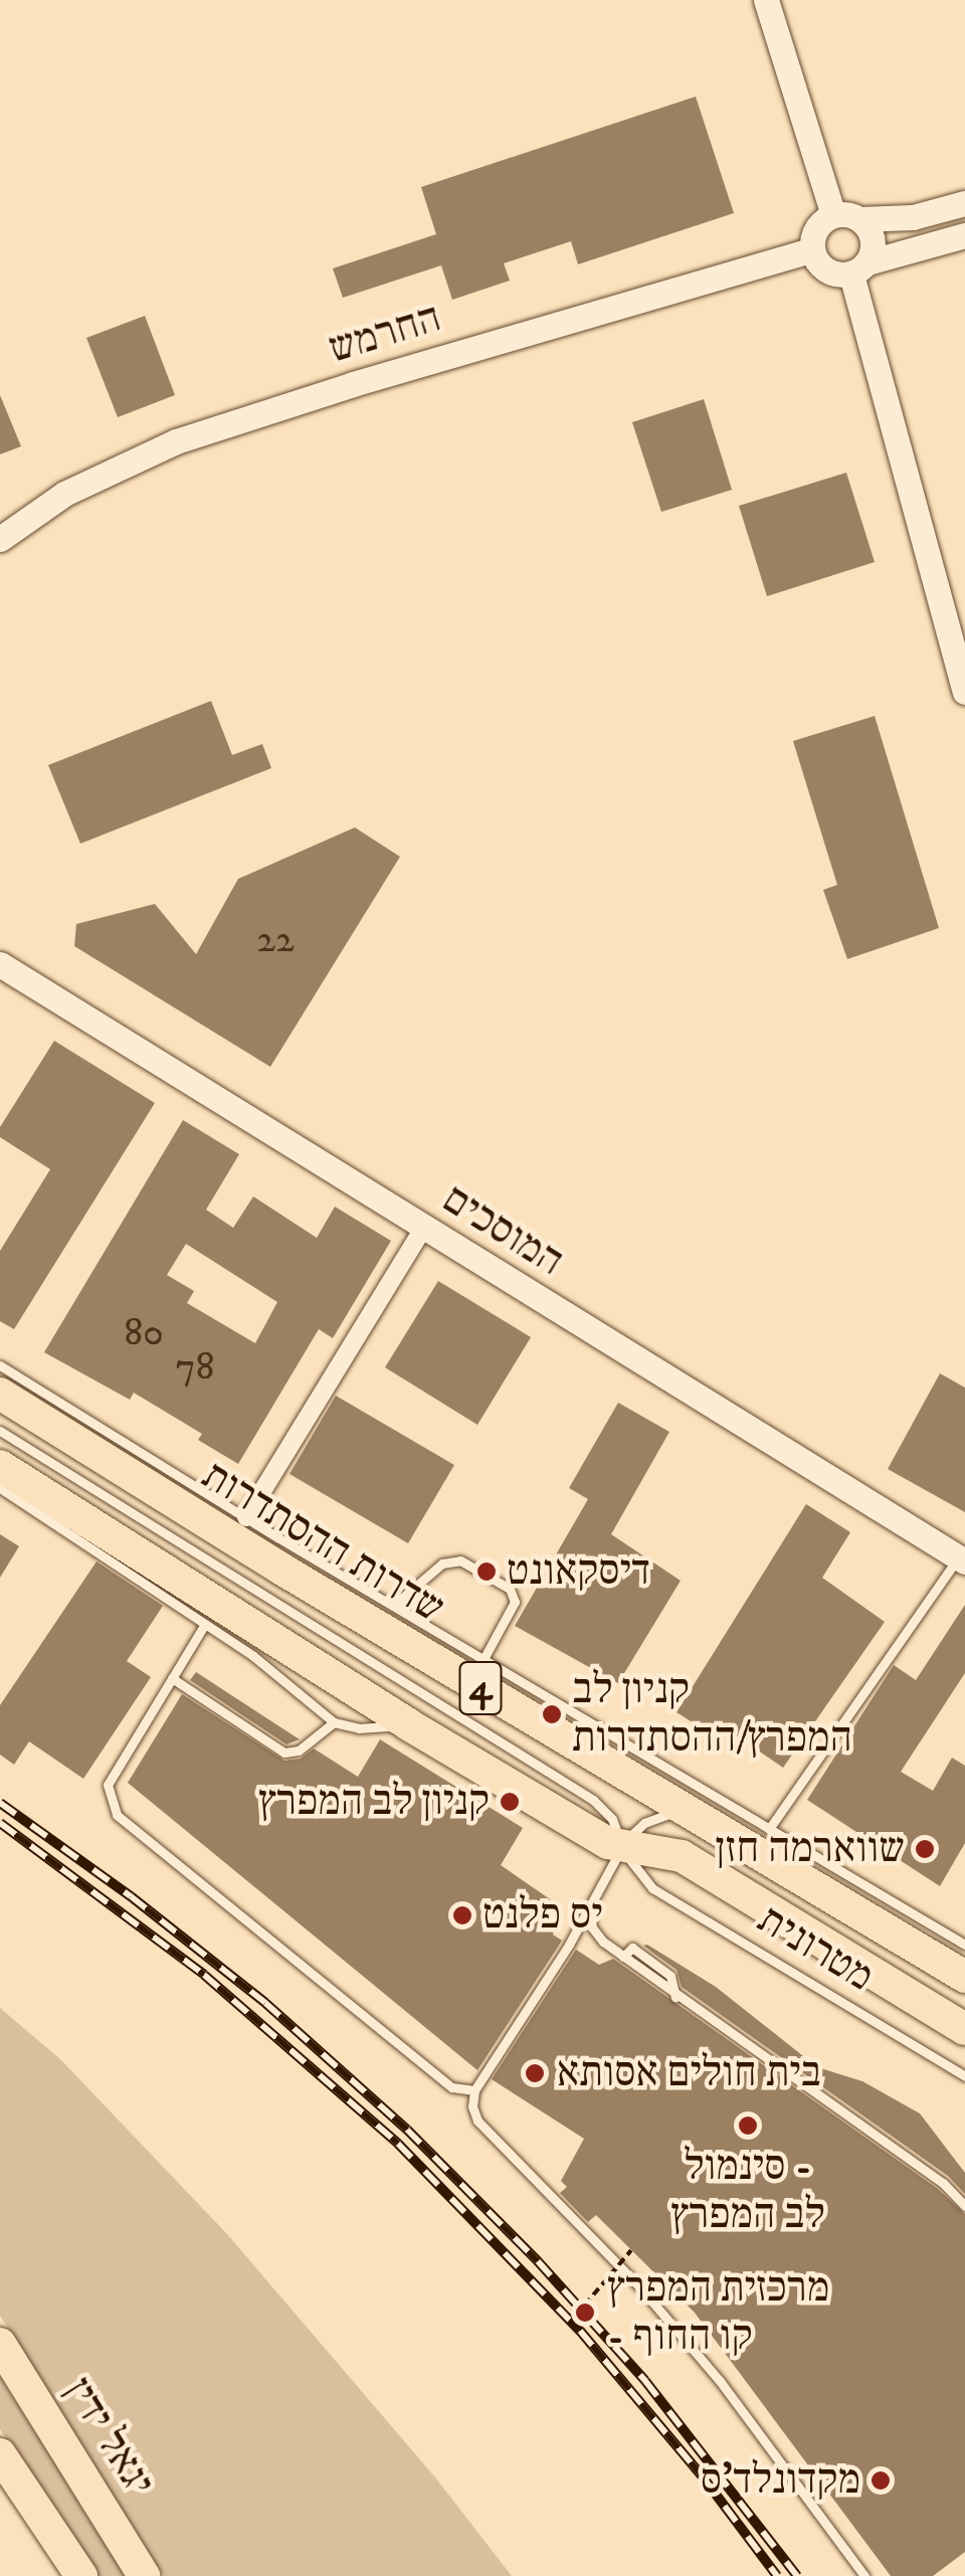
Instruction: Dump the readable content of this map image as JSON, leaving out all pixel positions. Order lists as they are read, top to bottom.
{
  "streets": {
    "highway": ["שדרות ההסתדרות", "4", "יגאל ידין"],
    "street": ["החרמש", "המוסכים"],
    "lane": ["מטרונית"]
  },
  "crossings": [
    ["4", "מטרונית"]
  ],
  "places": [
    "דיסקאונט",
    "קניון לב המפרץ/ההסתדרות",
    "קניון לב המפרץ",
    "שווארמה חזן",
    "יס פלנט",
    "בית חולים אסותא",
    "סינמול - לב המפרץ",
    "מרכזית המפרץ - קו החוף",
    "מקדונלד'ס"
  ],
  "house_numbers": ["22", "80", "78"]
}
